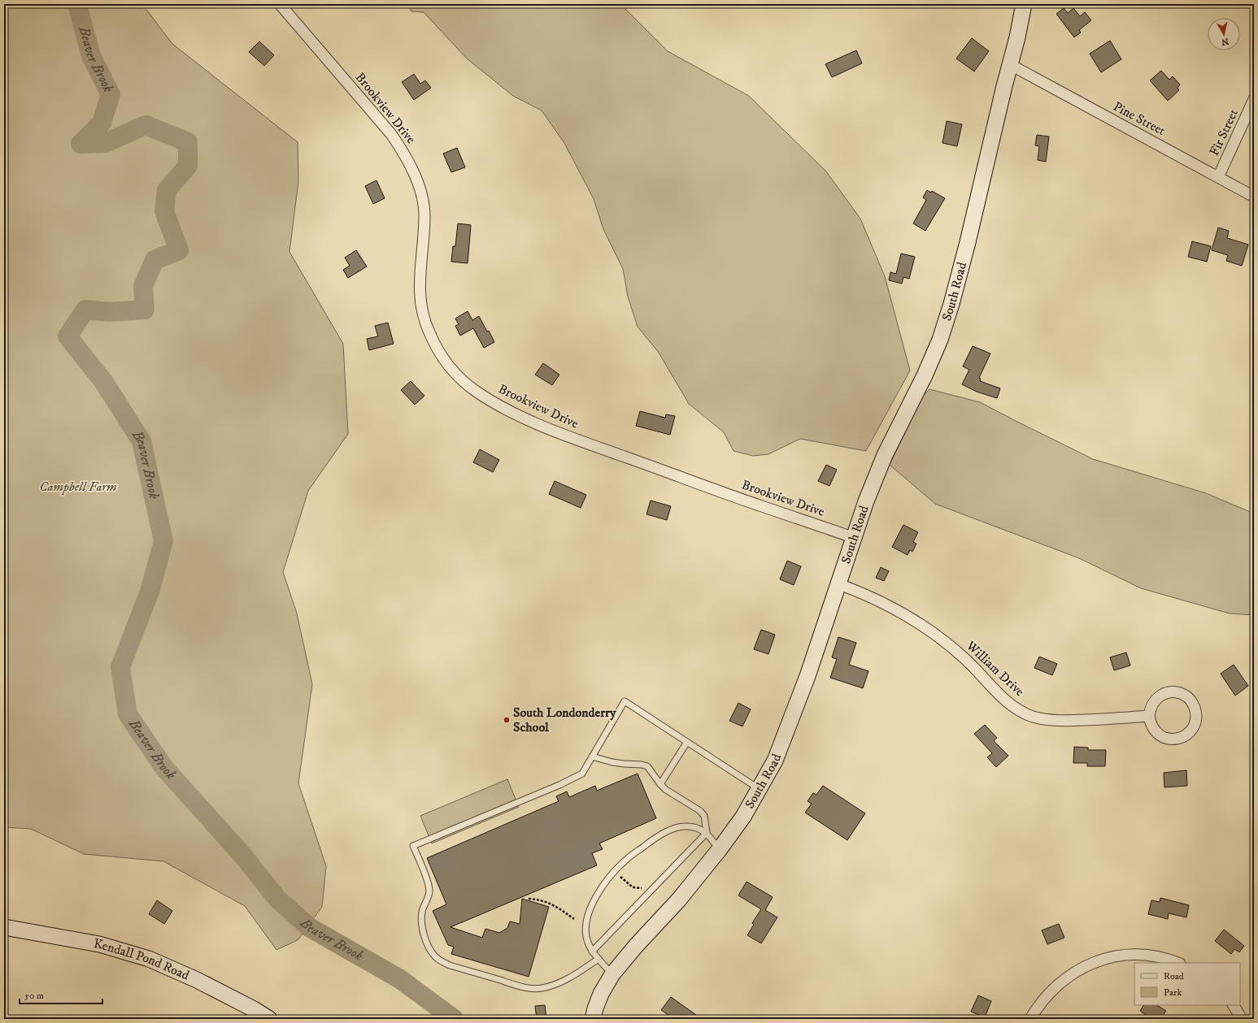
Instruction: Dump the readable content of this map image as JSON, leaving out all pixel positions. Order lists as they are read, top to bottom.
{
  "streets": {
    "street": [
      "Brookview Drive",
      "Pine Street",
      "Fir Street",
      "South Road",
      "William Drive",
      "Kendall Pond Road"
    ]
  },
  "crossings": [
    ["Brookview Drive", "South Road"],
    ["Pine Street", "Fir Street"],
    ["Pine Street", "South Road"],
    ["South Road", "William Drive"]
  ],
  "water": ["Beaver Brook"],
  "parks": ["Campbell Farm"],
  "places": ["South Londonderry School"],
  "legend": ["Road", "Park"],
  "scale_bar": "50 m",
  "north": "bottom"
}
